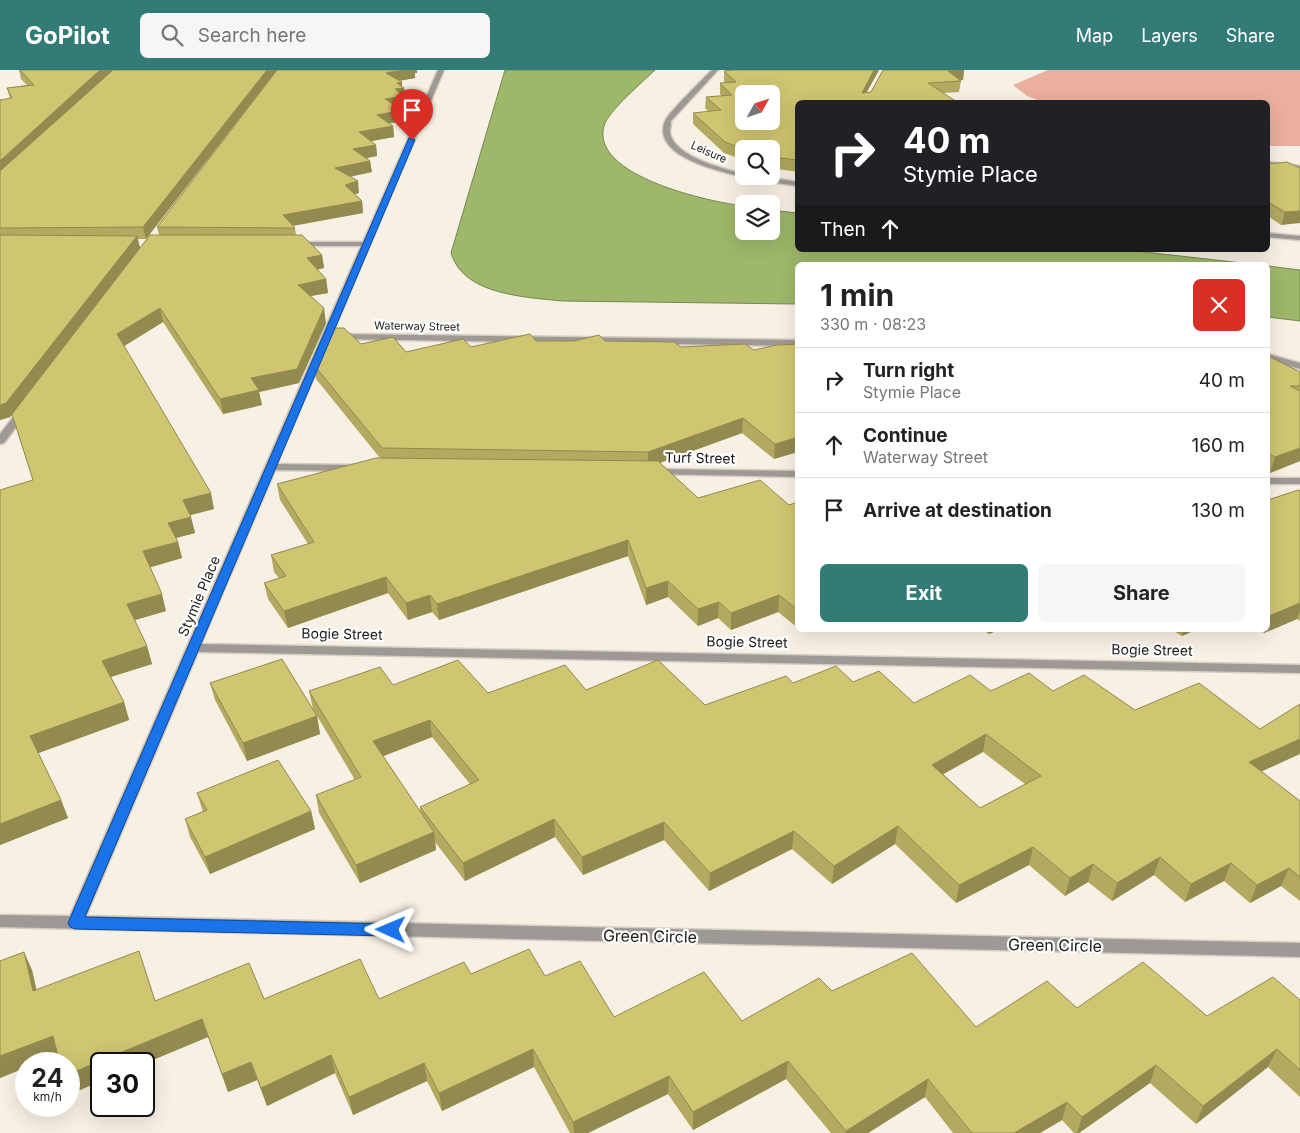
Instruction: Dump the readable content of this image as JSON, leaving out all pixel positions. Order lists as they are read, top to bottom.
{
  "streets": {
    "street": [
      "Leisure",
      "Waterway Street",
      "Turf Street",
      "Stymie Place",
      "Bogie Street",
      "Green Circle"
    ]
  },
  "crossings": [
    ["Waterway Street", "Stymie Place"],
    ["Stymie Place", "Bogie Street"],
    ["Stymie Place", "Green Circle"]
  ],
  "north": "top right",
  "page": {
    "header": "GoPilot",
    "search": "Search here",
    "nav": ["Map", "Layers", "Share"],
    "turn": ["40 m", "Stymie Place"],
    "then": "Then",
    "heading": ["1 min", "330 m · 08:23"],
    "list": [
      {
        "name": "Turn right",
        "note": "Stymie Place",
        "value": "40 m"
      },
      {
        "name": "Continue",
        "note": "Waterway Street",
        "value": "160 m"
      },
      {
        "name": "Arrive at destination",
        "value": "130 m"
      }
    ],
    "buttons": ["Exit", "Share"],
    "speed": "24 km/h",
    "limit": "30"
  }
}
